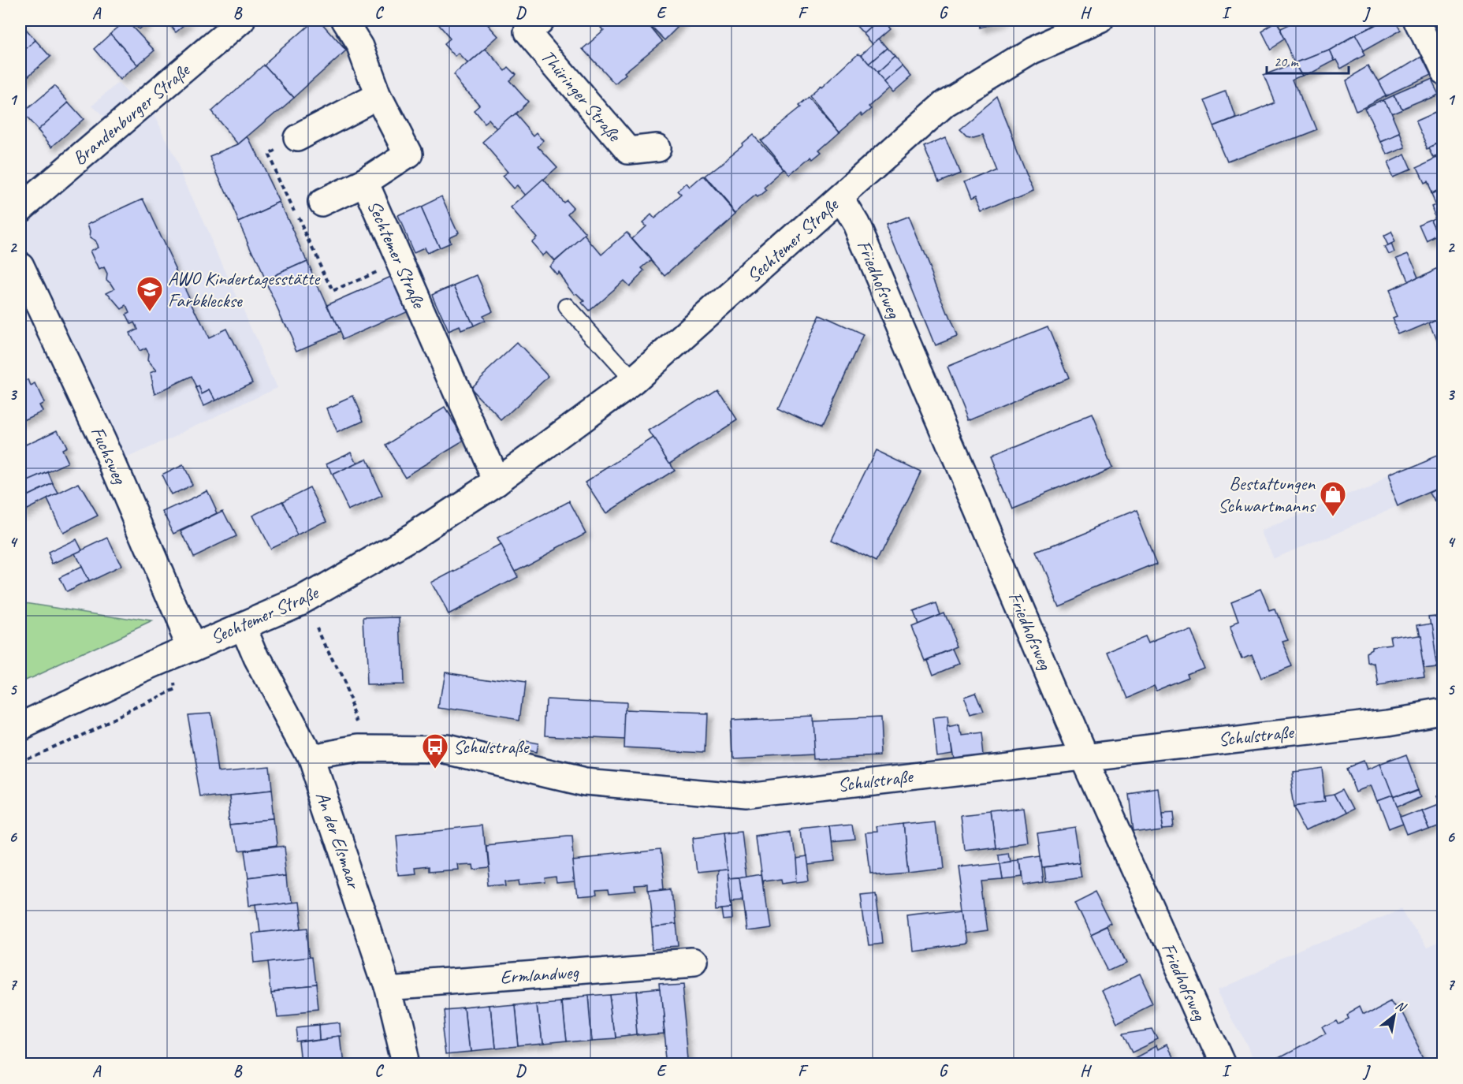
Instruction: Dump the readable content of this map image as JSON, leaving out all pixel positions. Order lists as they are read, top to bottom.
{
  "streets": {
    "street": [
      "Thüringer Straße",
      "Brandenburger Straße",
      "Sechtemer Straße",
      "Friedhofsweg",
      "Fuchsweg",
      "Schulstraße",
      "An der Elsmaar",
      "Ermlandweg"
    ]
  },
  "crossings": [
    ["Sechtemer Straße", "Friedhofsweg"],
    ["Sechtemer Straße", "Fuchsweg"],
    ["Sechtemer Straße", "An der Elsmaar"],
    ["Friedhofsweg", "Schulstraße"],
    ["Schulstraße", "An der Elsmaar"],
    ["An der Elsmaar", "Ermlandweg"]
  ],
  "places": {
    "school or university": ["AWO Kindertagesstätte Farbkleckse"],
    "shop": ["Bestattungen Schwartmanns"],
    "bus stop": ["Schulstraße"]
  },
  "scale_bar": "20 m",
  "north": "top right",
  "grid": {
    "columns": [
      "A",
      "B",
      "C",
      "D",
      "E",
      "F",
      "G",
      "H",
      "I",
      "J"
    ],
    "rows": [
      "1",
      "2",
      "3",
      "4",
      "5",
      "6",
      "7"
    ]
  }
}
